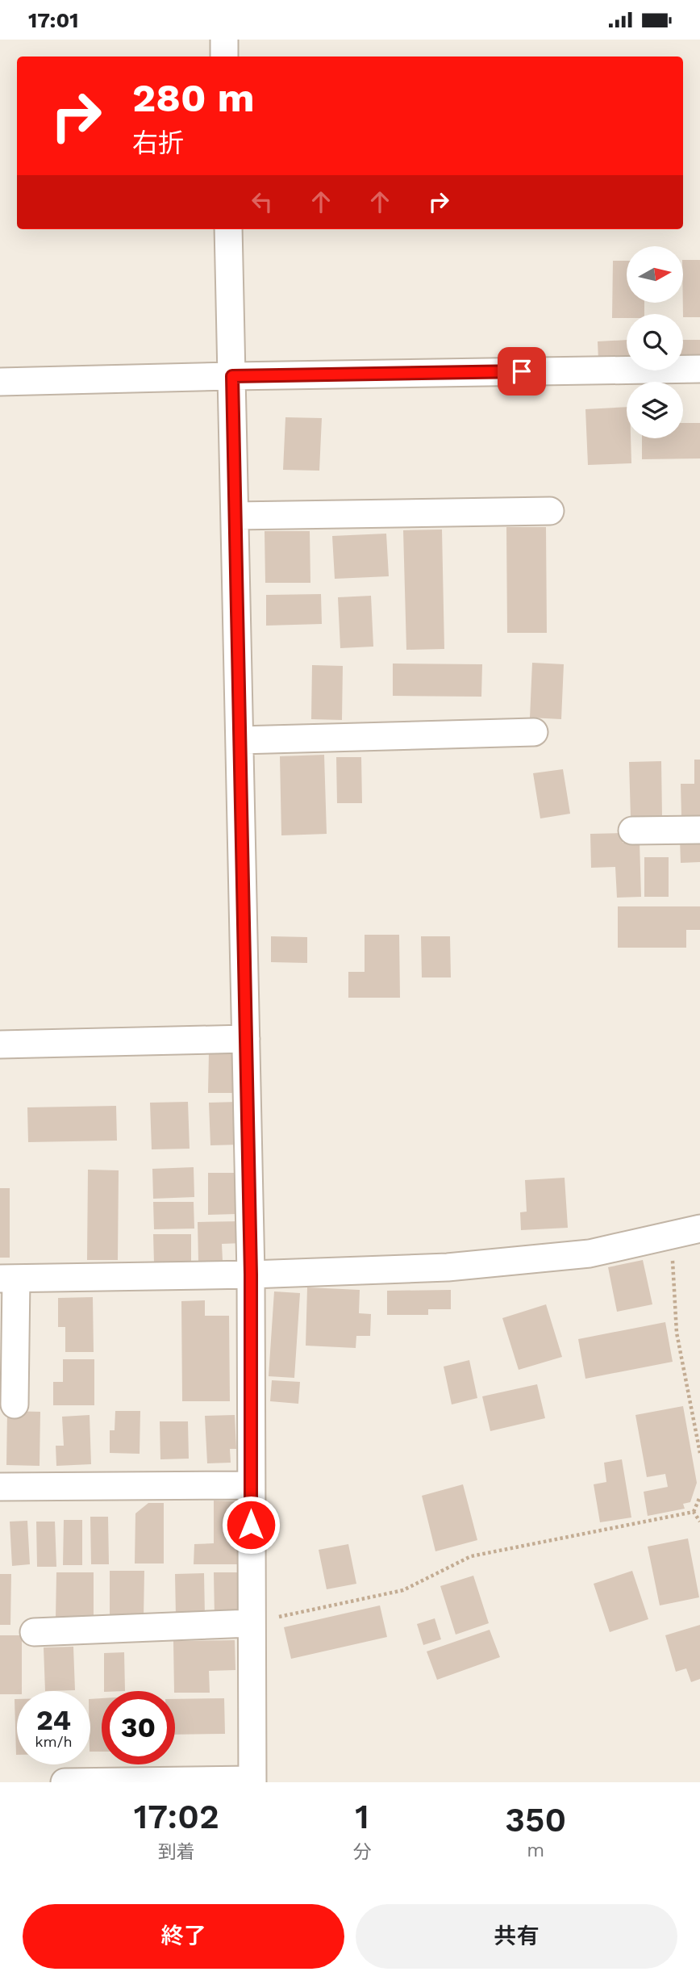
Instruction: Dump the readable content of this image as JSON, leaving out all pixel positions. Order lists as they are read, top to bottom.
{
  "north": "right",
  "page": {
    "status": "17:01",
    "turn": ["280 m", "右折"],
    "speed": "24 km/h",
    "limit": "30",
    "eta": [
      "17:02",
      "到着",
      "1",
      "分",
      "350",
      "m"
    ],
    "buttons": ["終了", "共有"]
  }
}
